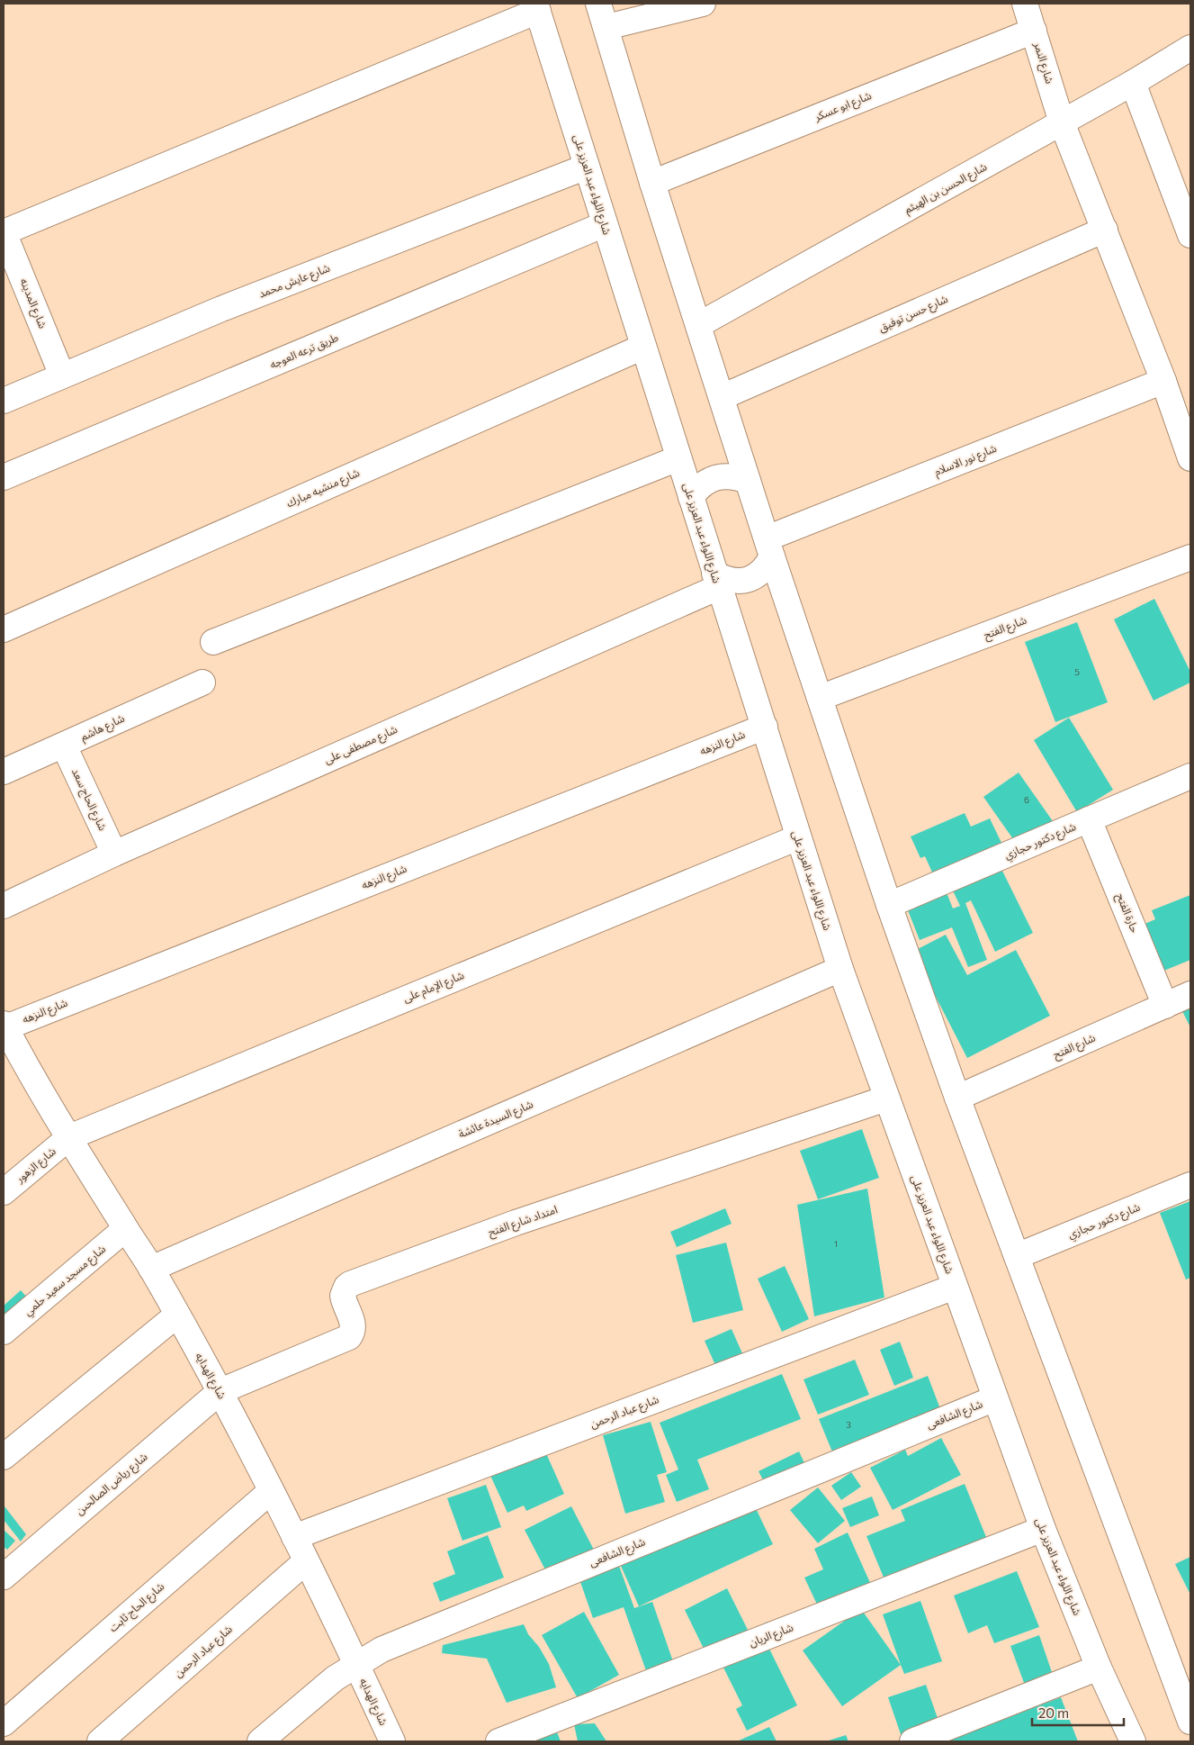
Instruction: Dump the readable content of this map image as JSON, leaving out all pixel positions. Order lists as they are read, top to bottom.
{
  "streets": {
    "street": [
      "شارع النمر",
      "شارع ابو عسكر",
      "شارع اللواء عبد العزيز على",
      "شارع الحسن بن الهيثم",
      "شارع عايش محمد",
      "شارع المدينه",
      "شارع حسن توفيق",
      "طريق ترعه العوجه",
      "شارع نور الاسلام",
      "شارع منشيه مبارك",
      "شارع الفتح",
      "شارع هاشم",
      "شارع النزهه",
      "شارع مصطفى على",
      "شارع الحاج سعد",
      "شارع دكتور حجازي",
      "حارة الفتح",
      "شارع الإمام على",
      "شارع السيدة عائشة",
      "شارع الزهور",
      "امتداد شارع الفتح",
      "شارع مسجد سعيد حلمي",
      "شارع الهدايه",
      "شارع عباد الرحمن",
      "شارع الشافعى",
      "شارع رياض الصالحىن",
      "شارع الحاج ثابت",
      "شارع الريان"
    ]
  },
  "crossings": [
    ["شارع النمر", "شارع ابو عسكر"],
    ["شارع النمر", "شارع الحسن بن الهيثم"],
    ["شارع النمر", "شارع حسن توفيق"],
    ["شارع النمر", "شارع نور الاسلام"],
    ["شارع اللواء عبد العزيز على", "شارع عايش محمد"],
    ["شارع اللواء عبد العزيز على", "طريق ترعه العوجه"],
    ["شارع اللواء عبد العزيز على", "شارع منشيه مبارك"],
    ["شارع اللواء عبد العزيز على", "شارع النزهه"],
    ["شارع اللواء عبد العزيز على", "شارع مصطفى على"],
    ["شارع اللواء عبد العزيز على", "شارع الإمام على"],
    ["شارع اللواء عبد العزيز على", "شارع السيدة عائشة"],
    ["شارع اللواء عبد العزيز على", "امتداد شارع الفتح"],
    ["شارع اللواء عبد العزيز على", "شارع عباد الرحمن"],
    ["شارع اللواء عبد العزيز على", "شارع الشافعى"],
    ["شارع اللواء عبد العزيز على", "شارع الريان"],
    ["شارع عايش محمد", "شارع المدينه"],
    ["شارع الفتح", "حارة الفتح"],
    ["شارع هاشم", "شارع الحاج سعد"],
    ["شارع النزهه", "شارع الهدايه"],
    ["شارع مصطفى على", "شارع الحاج سعد"],
    ["شارع دكتور حجازي", "حارة الفتح"],
    ["شارع الإمام على", "شارع الزهور"],
    ["شارع الإمام على", "شارع الهدايه"],
    ["شارع السيدة عائشة", "شارع الهدايه"],
    ["شارع الزهور", "شارع الهدايه"],
    ["امتداد شارع الفتح", "شارع الهدايه"],
    ["امتداد شارع الفتح", "شارع رياض الصالحىن"],
    ["شارع مسجد سعيد حلمي", "شارع الهدايه"],
    ["شارع الهدايه", "شارع عباد الرحمن"],
    ["شارع الهدايه", "شارع الشافعى"],
    ["شارع الهدايه", "شارع رياض الصالحىن"],
    ["شارع الهدايه", "شارع الحاج ثابت"]
  ],
  "house_numbers": [
    "5",
    "6",
    "1",
    "3"
  ],
  "scale_bar": "20 m"
}
